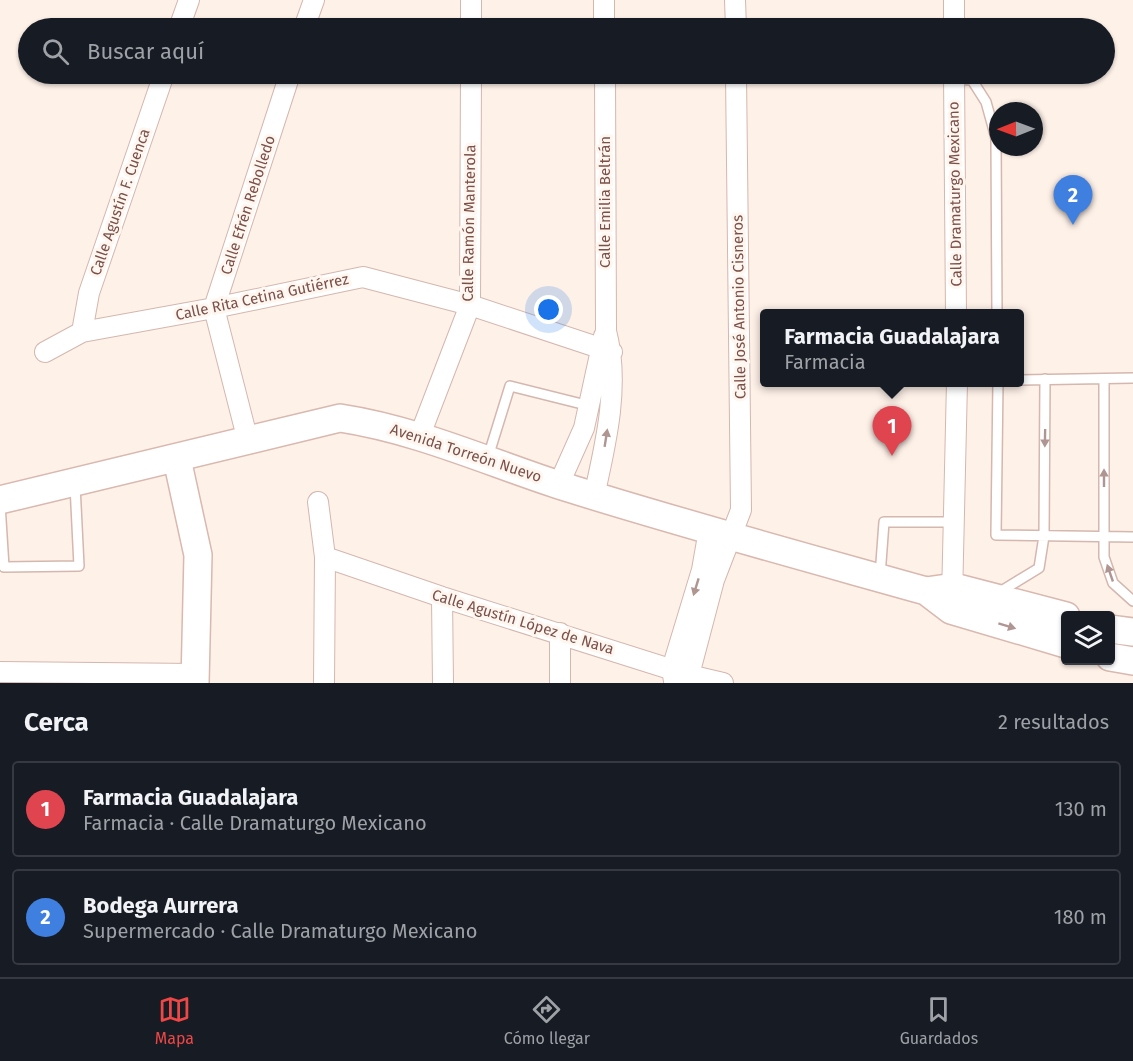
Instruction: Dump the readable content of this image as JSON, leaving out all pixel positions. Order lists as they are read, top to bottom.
{
  "streets": {
    "main road": ["Avenida Torreón Nuevo"],
    "street": [
      "Calle Dramaturgo Mexicano",
      "Calle Agustín F. Cuenca",
      "Calle Emilia Beltrán",
      "Calle Efrén Rebolledo",
      "Calle Ramón Manterola",
      "Calle Rita Cetina Gutiérrez",
      "Calle José Antonio Cisneros",
      "Calle Agustín López de Nava"
    ]
  },
  "crossings": [
    ["Calle Agustín F. Cuenca", "Calle Rita Cetina Gutiérrez"],
    ["Calle Emilia Beltrán", "Calle Rita Cetina Gutiérrez"],
    ["Calle Emilia Beltrán", "Avenida Torreón Nuevo"],
    ["Calle Efrén Rebolledo", "Calle Rita Cetina Gutiérrez"],
    ["Calle Ramón Manterola", "Calle Rita Cetina Gutiérrez"],
    ["Calle Ramón Manterola", "Avenida Torreón Nuevo"],
    ["Calle José Antonio Cisneros", "Avenida Torreón Nuevo"],
    ["Calle José Antonio Cisneros", "Calle Agustín López de Nava"]
  ],
  "north": "left",
  "page": {
    "search": "Buscar aquí",
    "pins": ["2", "1"],
    "popup": ["Farmacia Guadalajara", "Farmacia"],
    "heading": ["Cerca", "2 resultados"],
    "list": [
      {
        "mark": "1",
        "name": "Farmacia Guadalajara",
        "note": "Farmacia · Calle Dramaturgo Mexicano",
        "value": "130 m"
      },
      {
        "mark": "2",
        "name": "Bodega Aurrera",
        "note": "Supermercado · Calle Dramaturgo Mexicano",
        "value": "180 m"
      }
    ],
    "nav": ["Mapa", "Cómo llegar", "Guardados"]
  }
}
